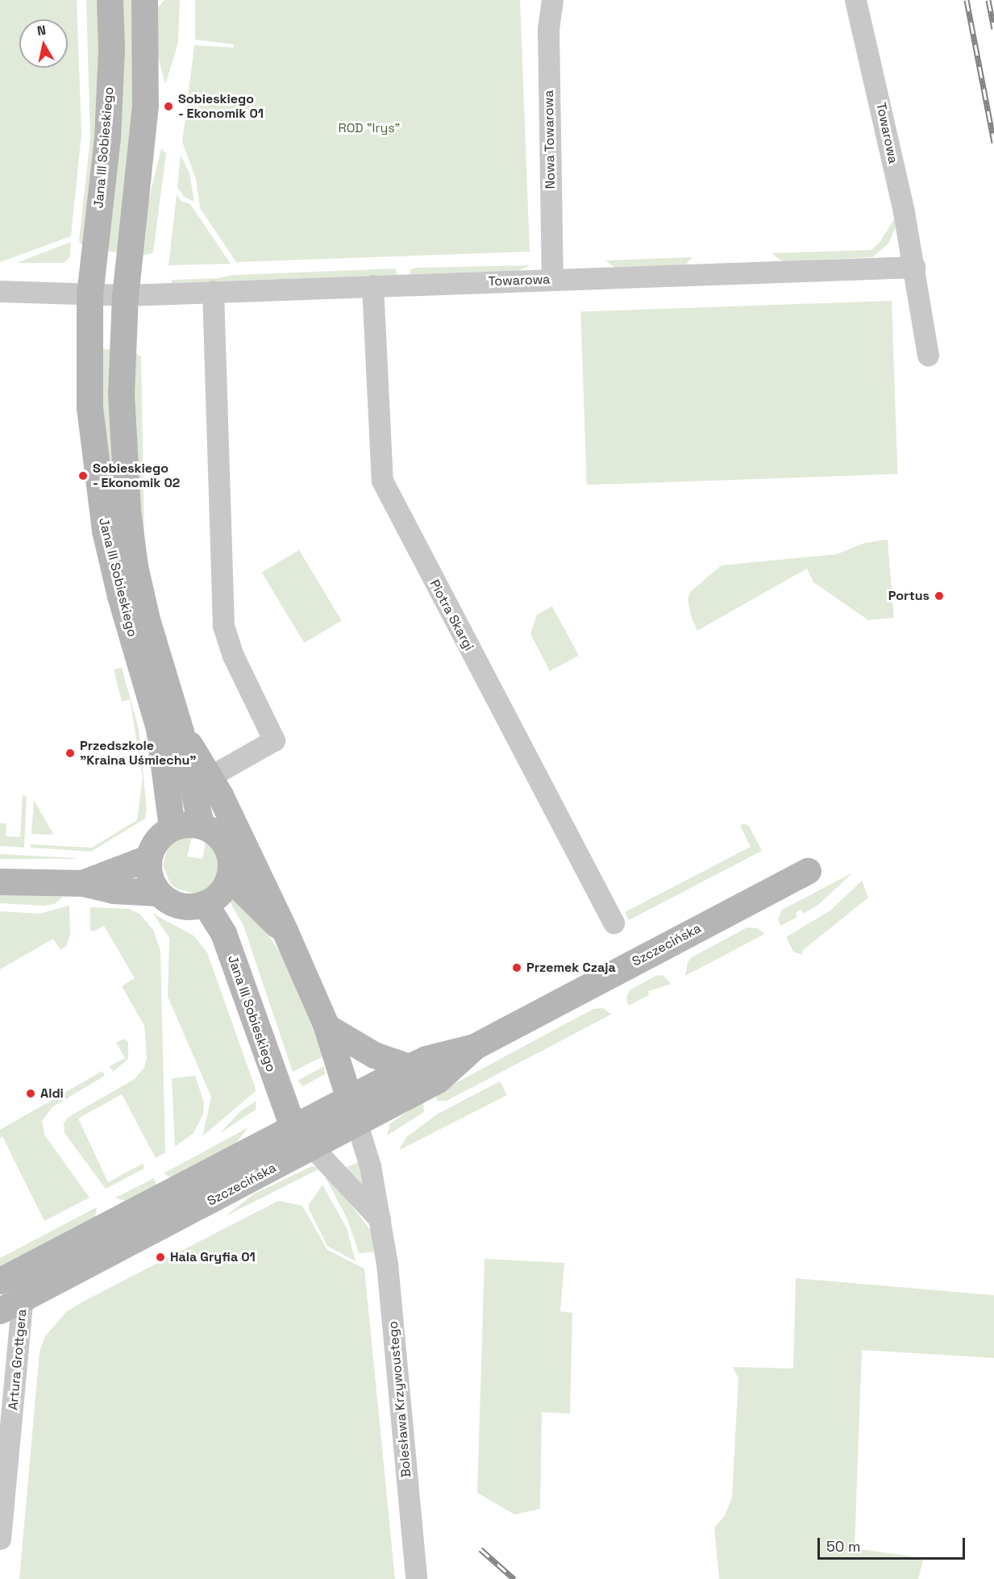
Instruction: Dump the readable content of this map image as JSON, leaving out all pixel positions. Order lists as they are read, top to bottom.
{
  "streets": {
    "street": [
      "Towarowa",
      "Nowa Towarowa",
      "Jana III Sobieskiego",
      "Piotra Skargi",
      "Szczecińska",
      "Artura Grottgera",
      "Bolesława Krzywoustego"
    ]
  },
  "crossings": [
    ["Towarowa", "Nowa Towarowa"],
    ["Towarowa", "Jana III Sobieskiego"],
    ["Towarowa", "Piotra Skargi"],
    ["Jana III Sobieskiego", "Szczecińska"],
    ["Jana III Sobieskiego", "Bolesława Krzywoustego"],
    ["Szczecińska", "Artura Grottgera"],
    ["Szczecińska", "Bolesława Krzywoustego"]
  ],
  "parks": ["ROD \"Irys\""],
  "places": [
    "Sobieskiego - Ekonomik 01",
    "Sobieskiego - Ekonomik 02",
    "Portus",
    "Przedszkole \"Kraina Uśmiechu\"",
    "Przemek Czaja",
    "Aldi",
    "Hala Gryfia 01"
  ],
  "scale_bar": "50 m",
  "north": "top"
}
